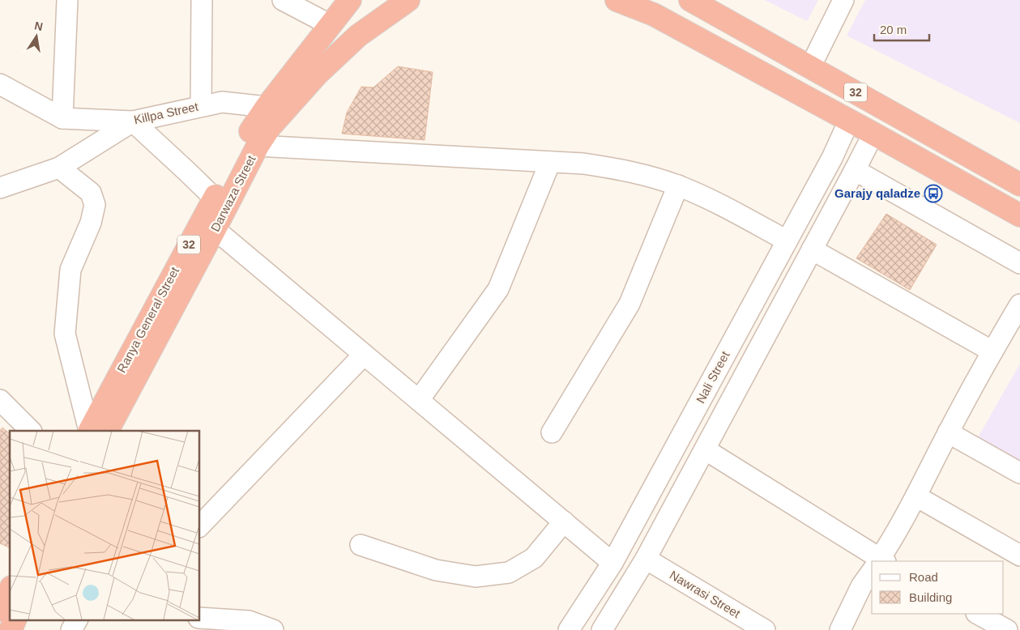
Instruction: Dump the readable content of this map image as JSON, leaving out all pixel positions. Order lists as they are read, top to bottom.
{
  "streets": {
    "highway": ["32", "Darwaza Street", "Ranya General Street"],
    "street": ["Killpa Street", "Nali Street", "Nawrasi Street"]
  },
  "crossings": [
    ["32", "Darwaza Street"],
    ["32", "Ranya General Street"],
    ["32", "Nali Street"],
    ["Killpa Street", "Ranya General Street"],
    ["Darwaza Street", "Ranya General Street"]
  ],
  "places": {
    "bus stop": ["Garajy qaladze"]
  },
  "legend": ["Road", "Building"],
  "scale_bar": "20 m",
  "north": "top"
}
